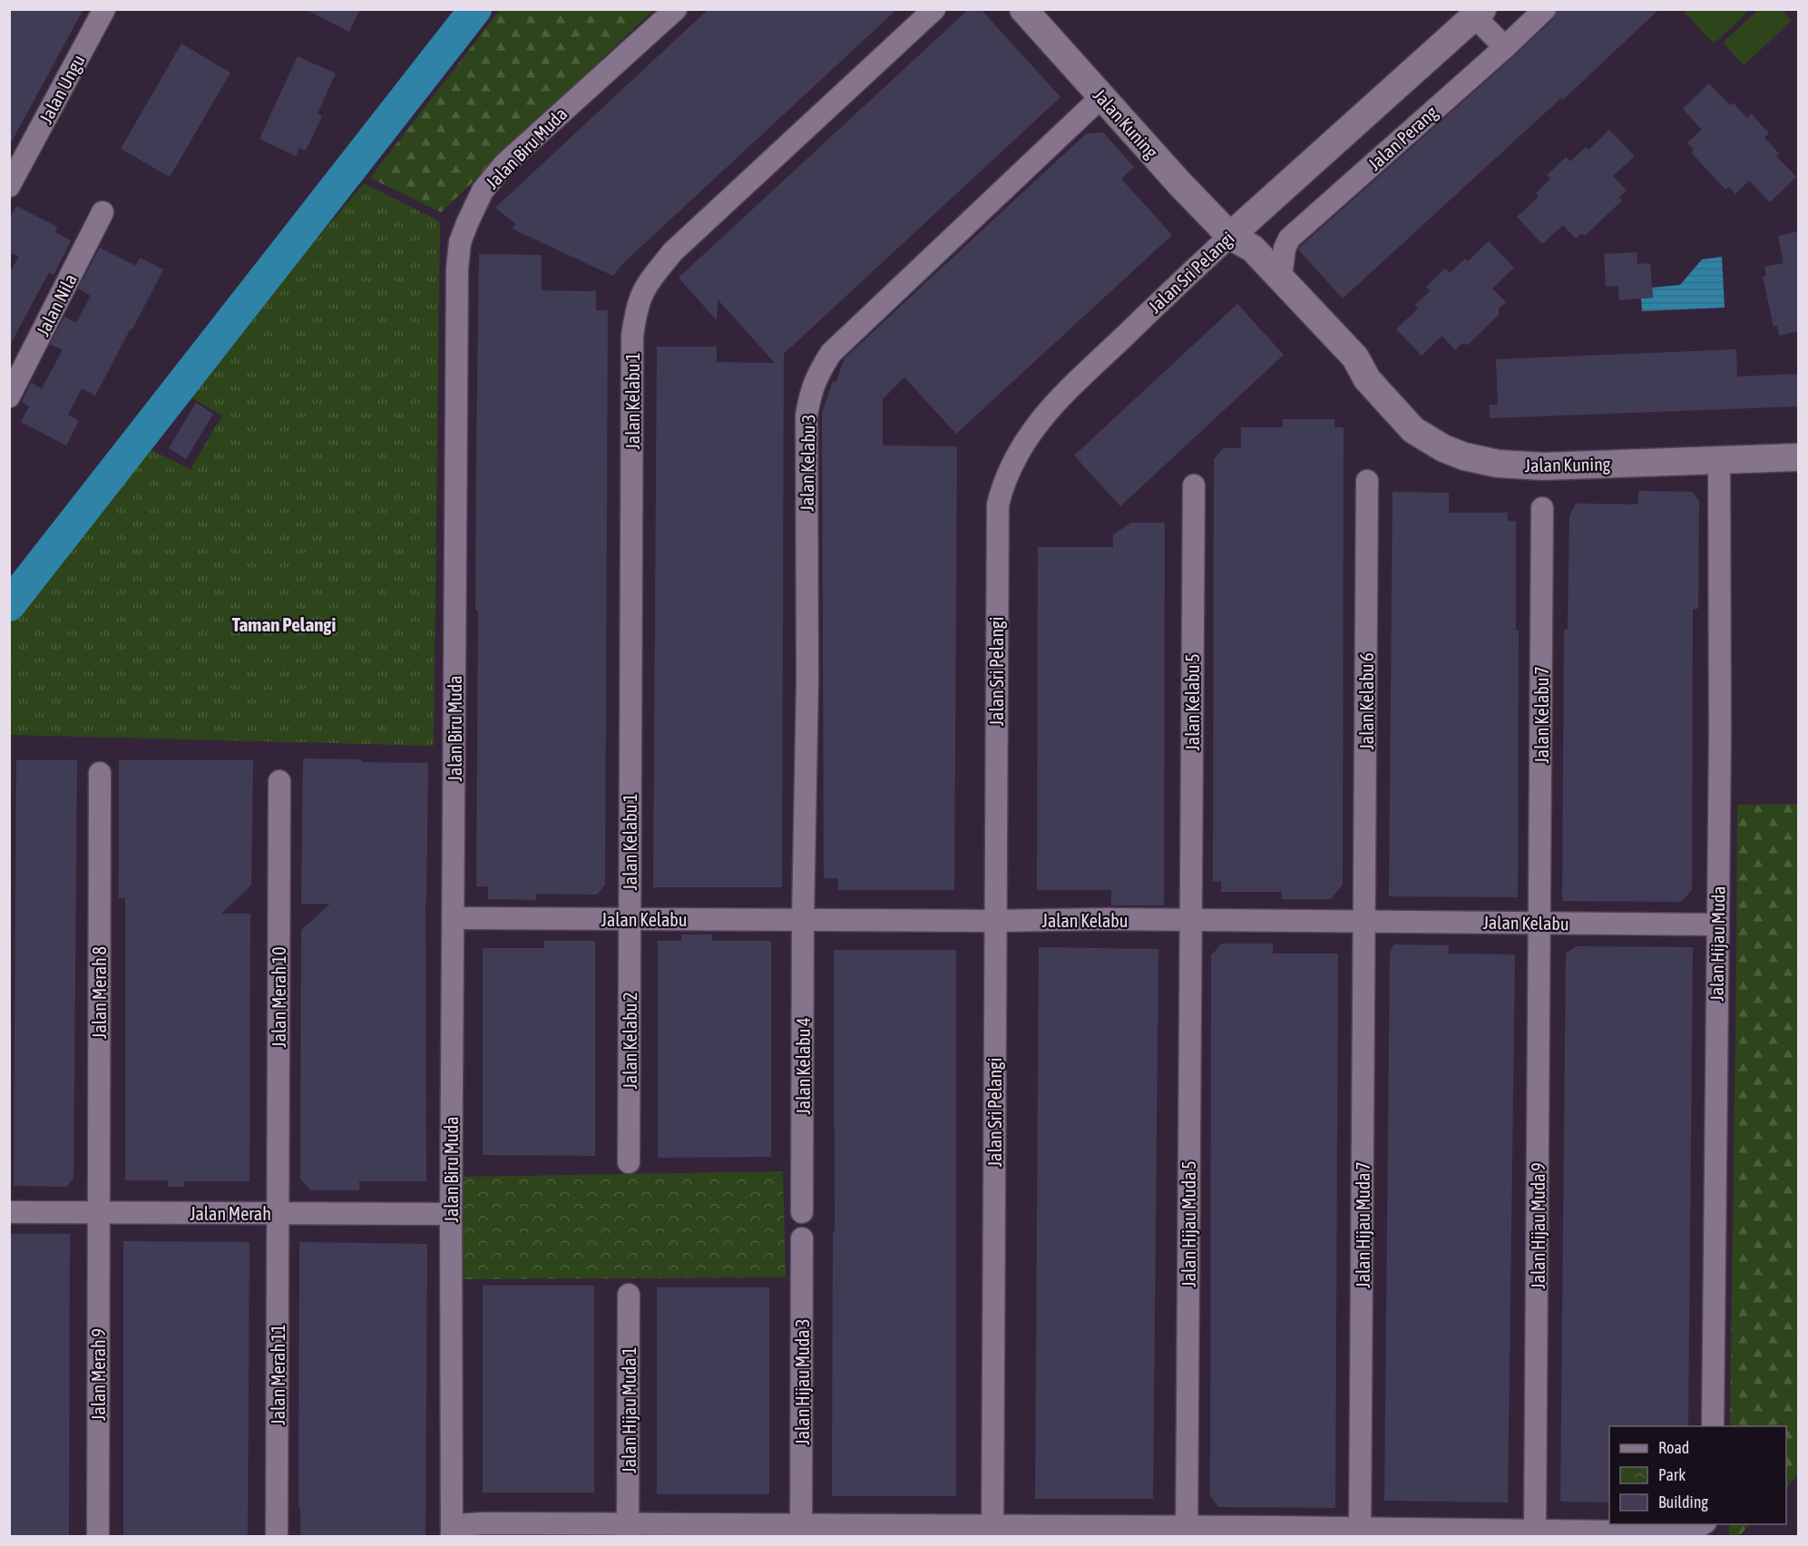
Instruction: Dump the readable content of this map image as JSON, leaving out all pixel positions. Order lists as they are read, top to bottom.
{
  "streets": {
    "street": [
      "Jalan Ungu",
      "Jalan Kuning",
      "Jalan Perang",
      "Jalan Biru Muda",
      "Jalan Sri Pelangi",
      "Jalan Nila",
      "Jalan Kelabu 1",
      "Jalan Kelabu 3",
      "Jalan Kelabu 6",
      "Jalan Kelabu 5",
      "Jalan Kelabu 7",
      "Jalan Kelabu",
      "Jalan Hijau Muda",
      "Jalan Merah 8",
      "Jalan Merah 10",
      "Jalan Kelabu 2",
      "Jalan Kelabu 4",
      "Jalan Merah",
      "Jalan Hijau Muda 5",
      "Jalan Hijau Muda 7",
      "Jalan Hijau Muda 9",
      "Jalan Merah 9",
      "Jalan Merah 11",
      "Jalan Hijau Muda 3",
      "Jalan Hijau Muda 1"
    ]
  },
  "crossings": [
    ["Jalan Kuning", "Jalan Perang"],
    ["Jalan Kuning", "Jalan Sri Pelangi"],
    ["Jalan Kuning", "Jalan Kelabu 3"],
    ["Jalan Kuning", "Jalan Hijau Muda"],
    ["Jalan Biru Muda", "Jalan Kelabu"],
    ["Jalan Biru Muda", "Jalan Merah"],
    ["Jalan Sri Pelangi", "Jalan Kelabu"],
    ["Jalan Kelabu 1", "Jalan Kelabu"],
    ["Jalan Kelabu 1", "Jalan Kelabu 2"],
    ["Jalan Kelabu 3", "Jalan Kelabu"],
    ["Jalan Kelabu 3", "Jalan Kelabu 4"],
    ["Jalan Kelabu 6", "Jalan Kelabu"],
    ["Jalan Kelabu 6", "Jalan Hijau Muda 7"],
    ["Jalan Kelabu 5", "Jalan Kelabu"],
    ["Jalan Kelabu 5", "Jalan Hijau Muda 5"],
    ["Jalan Kelabu 7", "Jalan Kelabu"],
    ["Jalan Kelabu 7", "Jalan Hijau Muda 9"],
    ["Jalan Kelabu", "Jalan Hijau Muda"],
    ["Jalan Kelabu", "Jalan Kelabu 2"],
    ["Jalan Kelabu", "Jalan Kelabu 4"],
    ["Jalan Kelabu", "Jalan Hijau Muda 5"],
    ["Jalan Kelabu", "Jalan Hijau Muda 7"],
    ["Jalan Kelabu", "Jalan Hijau Muda 9"],
    ["Jalan Merah 8", "Jalan Merah"],
    ["Jalan Merah 8", "Jalan Merah 9"],
    ["Jalan Merah 10", "Jalan Merah"],
    ["Jalan Merah 10", "Jalan Merah 11"],
    ["Jalan Merah", "Jalan Merah 9"],
    ["Jalan Merah", "Jalan Merah 11"]
  ],
  "districts": ["Taman Pelangi"],
  "legend": ["Road", "Park", "Building"]
}
